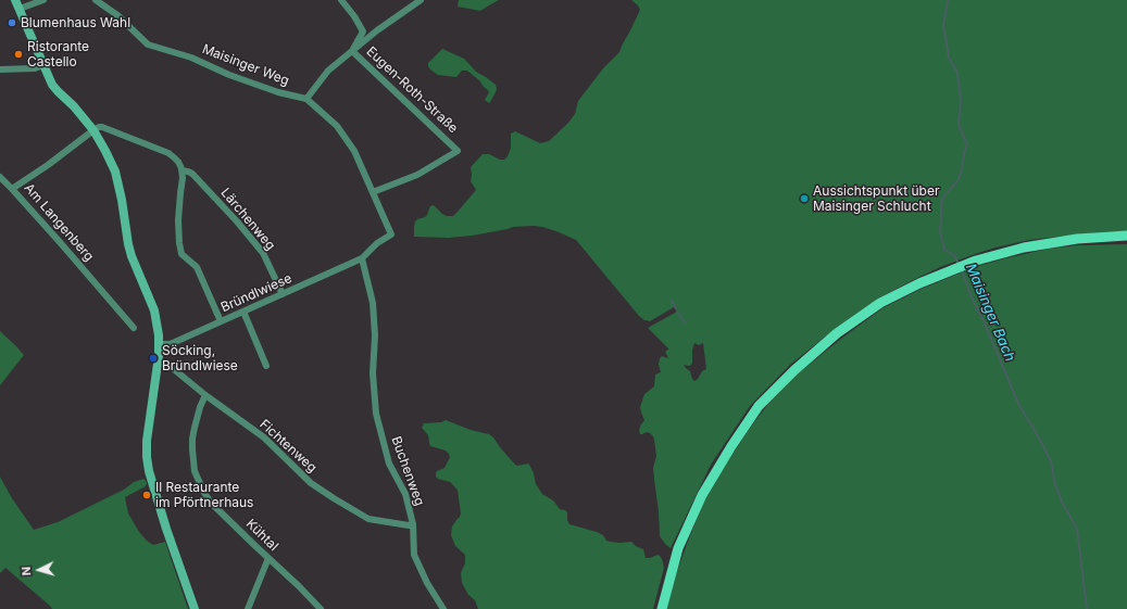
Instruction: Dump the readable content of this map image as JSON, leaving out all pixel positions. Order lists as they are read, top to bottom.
{
  "streets": {
    "street": [
      "Maisinger Weg",
      "Eugen-Roth-Straße",
      "Lärchenweg",
      "Am Langenberg",
      "Bründlwiese",
      "Fichtenweg",
      "Buchenweg",
      "Kühtal"
    ]
  },
  "crossings": [
    ["Maisinger Weg", "Eugen-Roth-Straße"],
    ["Maisinger Weg", "Bründlwiese"],
    ["Maisinger Weg", "Buchenweg"],
    ["Lärchenweg", "Bründlwiese"],
    ["Bründlwiese", "Buchenweg"],
    ["Fichtenweg", "Buchenweg"],
    ["Fichtenweg", "Kühtal"]
  ],
  "water": ["Maisinger Bach"],
  "places": [
    "Blumenhaus Wahl",
    "Ristorante Castello",
    "Aussichtspunkt über Maisinger Schlucht",
    "Söcking, Bründlwiese",
    "Il Restaurante im Pförtnerhaus"
  ],
  "north": "left"
}
